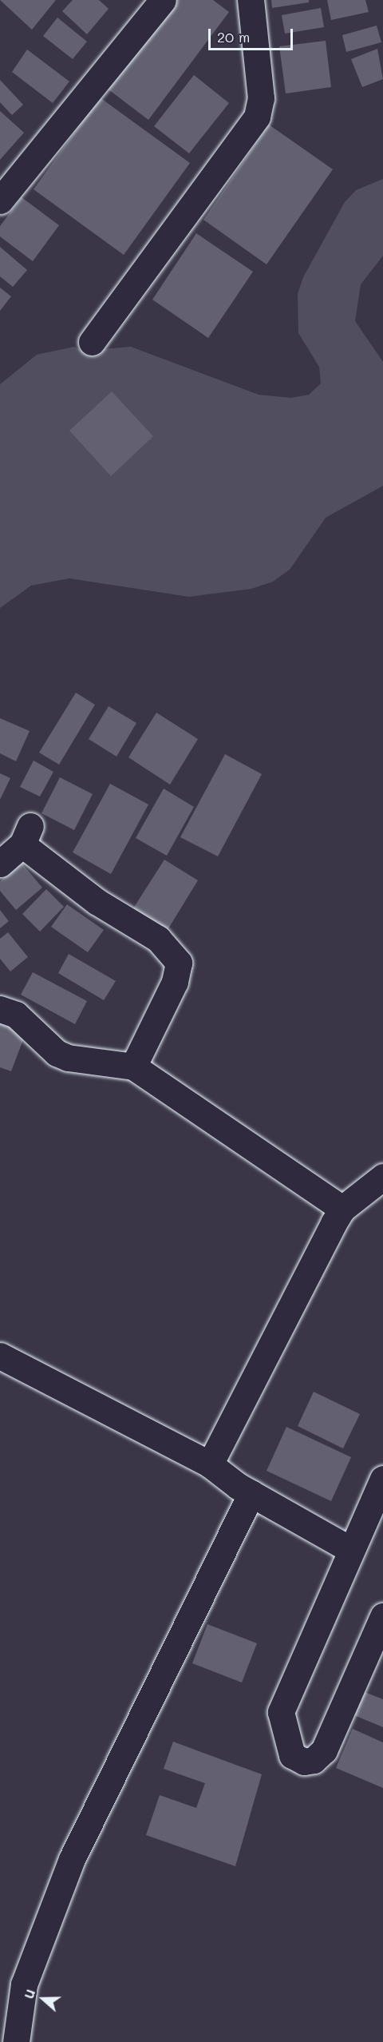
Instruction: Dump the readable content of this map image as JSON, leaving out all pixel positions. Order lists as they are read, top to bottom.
{
  "scale_bar": "20 m",
  "north": "left"
}
